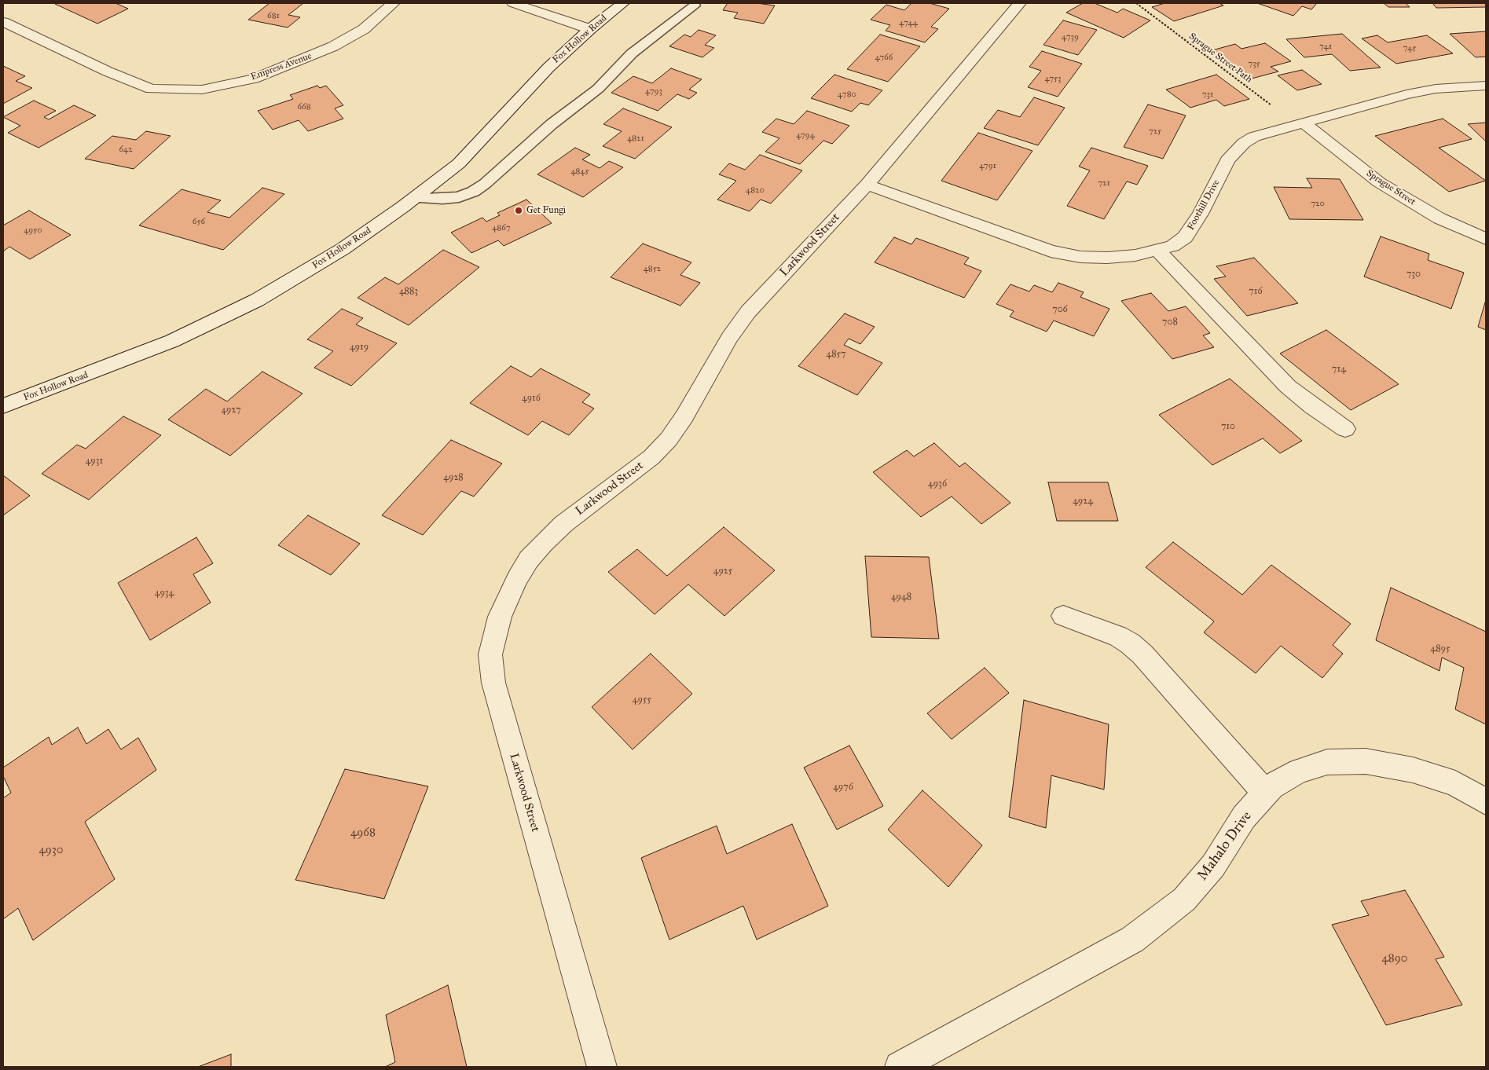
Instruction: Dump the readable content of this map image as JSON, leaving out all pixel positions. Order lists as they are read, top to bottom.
{
  "streets": {
    "street": [
      "Fox Hollow Road",
      "Empress Avenue",
      "Sprague Street",
      "Foothill Drive",
      "Larkwood Street",
      "Mahalo Drive"
    ],
    "path": ["Sprague Street Path"]
  },
  "crossings": [
    ["Sprague Street Path", "Sprague Street"],
    ["Sprague Street Path", "Foothill Drive"],
    ["Sprague Street", "Foothill Drive"],
    ["Foothill Drive", "Larkwood Street"]
  ],
  "places": ["Get Fungi"],
  "house_numbers": [
    "681",
    "4744",
    "4739",
    "741",
    "745",
    "4766",
    "735",
    "4753",
    "4793",
    "4780",
    "731",
    "668",
    "725",
    "4794",
    "4821",
    "642",
    "4791",
    "4845",
    "721",
    "4820",
    "720",
    "656",
    "4867",
    "4950",
    "4852",
    "730",
    "4883",
    "716",
    "706",
    "708",
    "4919",
    "4857",
    "714",
    "4916",
    "4927",
    "710",
    "4931",
    "4928",
    "4936",
    "4924",
    "4925",
    "4934",
    "4948",
    "4895",
    "4955",
    "4976",
    "4968",
    "4930",
    "4890"
  ]
}
